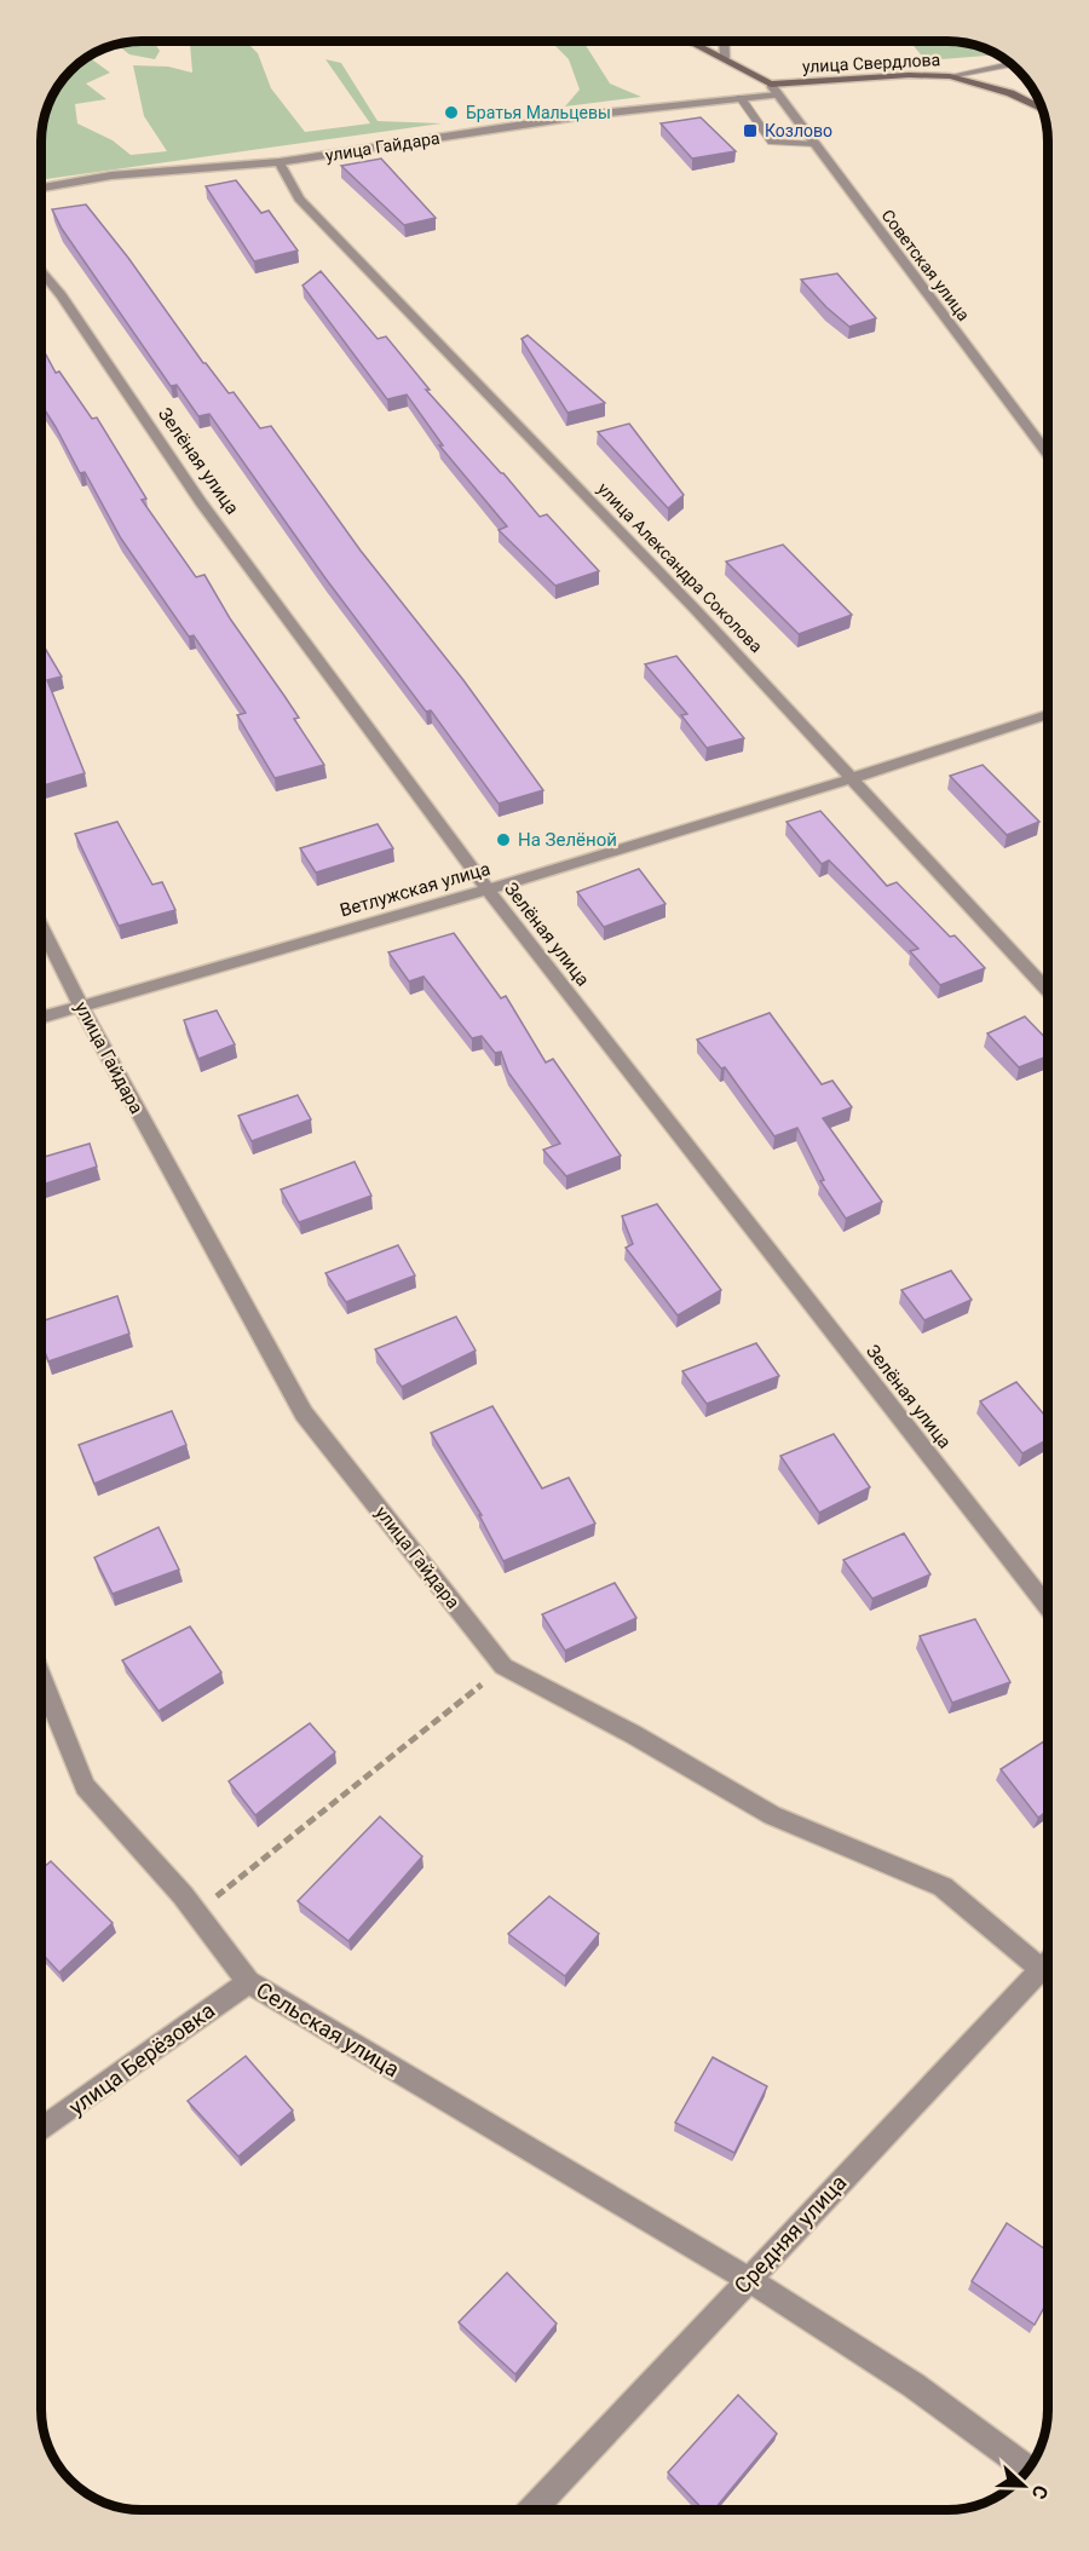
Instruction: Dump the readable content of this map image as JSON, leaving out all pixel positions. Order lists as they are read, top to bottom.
{
  "streets": {
    "main road": ["улица Свердлова"],
    "street": [
      "улица Гайдара",
      "Советская улица",
      "Зелёная улица",
      "улица Александра Соколова",
      "Ветлужская улица",
      "Сельская улица",
      "улица Берёзовка",
      "Средняя улица"
    ]
  },
  "crossings": [
    ["улица Свердлова", "улица Гайдара"],
    ["улица Свердлова", "Советская улица"],
    ["улица Гайдара", "Советская улица"],
    ["улица Гайдара", "улица Александра Соколова"],
    ["улица Гайдара", "Ветлужская улица"],
    ["улица Гайдара", "Средняя улица"],
    ["Зелёная улица", "Ветлужская улица"],
    ["улица Александра Соколова", "Ветлужская улица"],
    ["Сельская улица", "улица Берёзовка"],
    ["Сельская улица", "Средняя улица"]
  ],
  "places": {
    "other": ["Братья Мальцевы", "На Зелёной"],
    "transit": ["Козлово"]
  },
  "north": "right"
}
